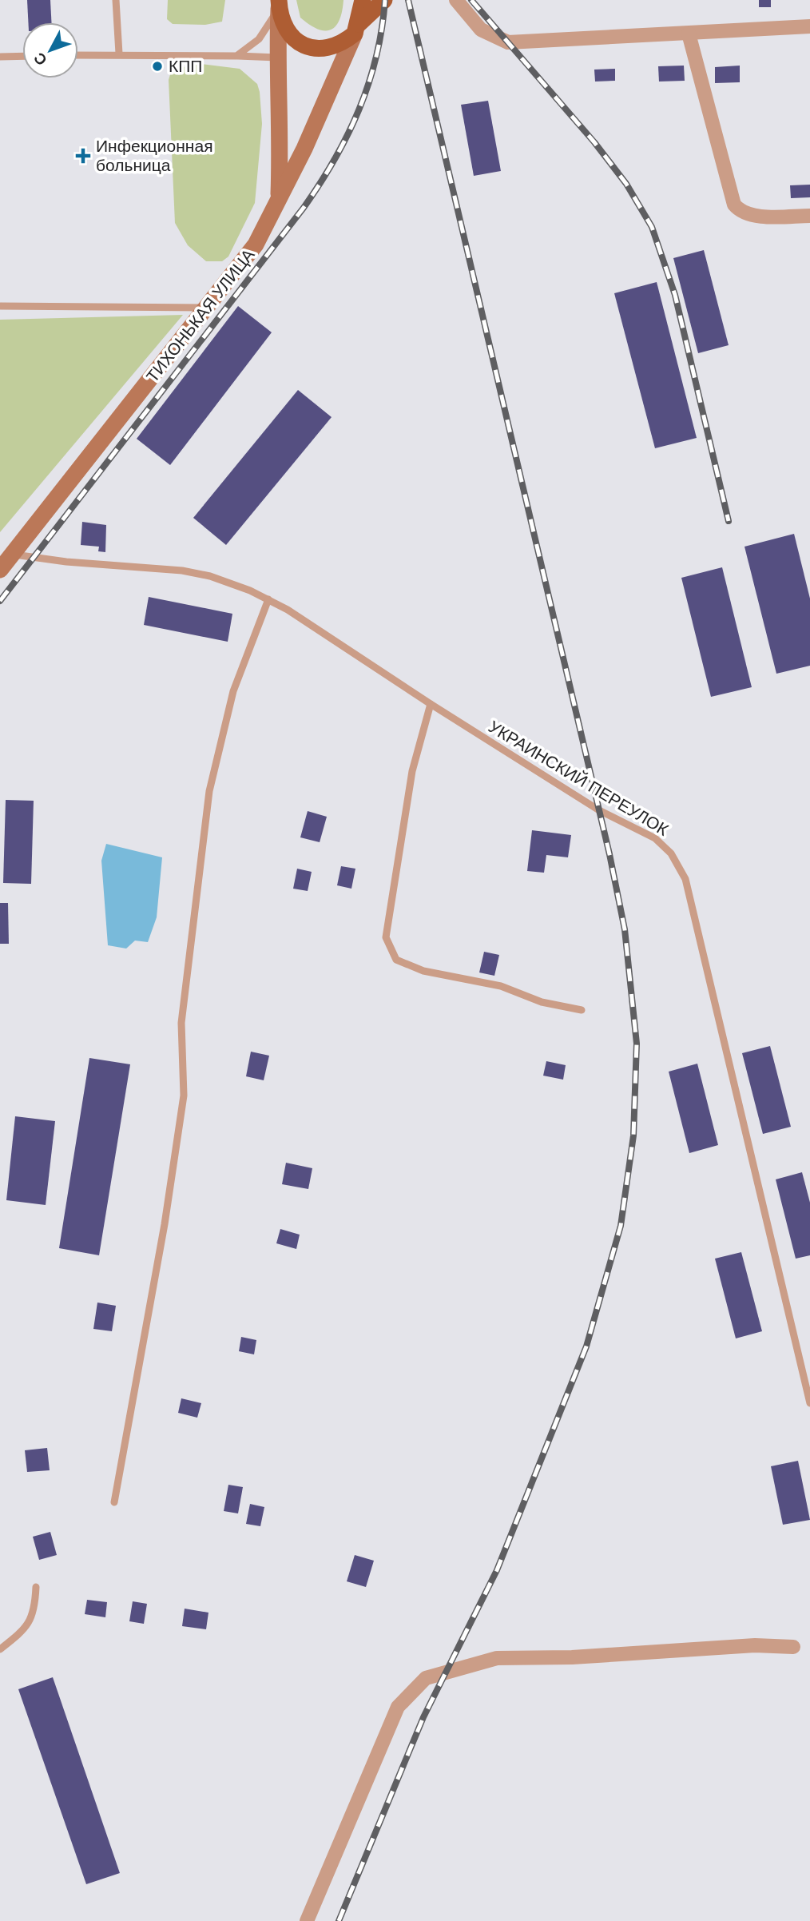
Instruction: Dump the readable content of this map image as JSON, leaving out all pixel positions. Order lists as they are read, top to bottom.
{
  "streets": {
    "street": ["ТИХОНЬКАЯ УЛИЦА"],
    "lane": ["УКРАИНСКИЙ ПЕРЕУЛОК"]
  },
  "crossings": [
    ["ТИХОНЬКАЯ УЛИЦА", "УКРАИНСКИЙ ПЕРЕУЛОК"]
  ],
  "places": {
    "other": ["КПП"],
    "health": ["Инфекционная больница"]
  },
  "north": "bottom left"
}
